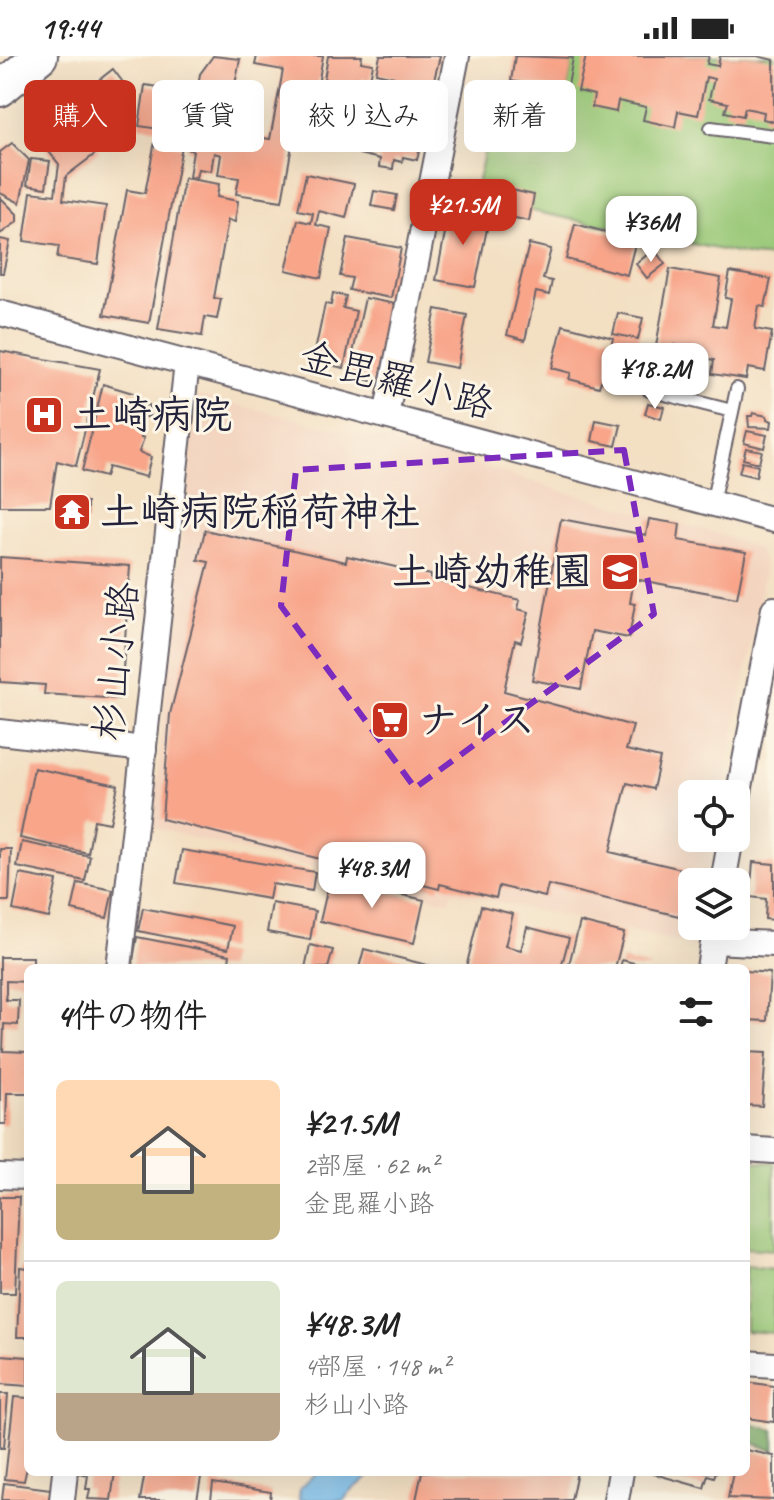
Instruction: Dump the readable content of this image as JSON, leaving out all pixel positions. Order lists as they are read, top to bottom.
{
  "streets": {
    "street": ["金毘羅小路", "杉山小路"]
  },
  "crossings": [
    ["金毘羅小路", "杉山小路"]
  ],
  "places": {
    "hospital": ["土崎病院"],
    "temple": ["土崎病院稲荷神社"],
    "school or university": ["土崎幼稚園"],
    "supermarket": ["ナイス"]
  },
  "page": {
    "status": "19:44",
    "chip": [
      "購入",
      "賃貸",
      "絞り込み",
      "新着"
    ],
    "price": [
      "¥21.5M",
      "¥36M",
      "¥18.2M",
      "¥48.3M"
    ],
    "heading": "4件の物件",
    "list": [
      {
        "name": "¥21.5M",
        "note": "2部屋 · 62 m² · 金毘羅小路"
      },
      {
        "name": "¥48.3M",
        "note": "4部屋 · 148 m² · 杉山小路"
      }
    ]
  }
}
